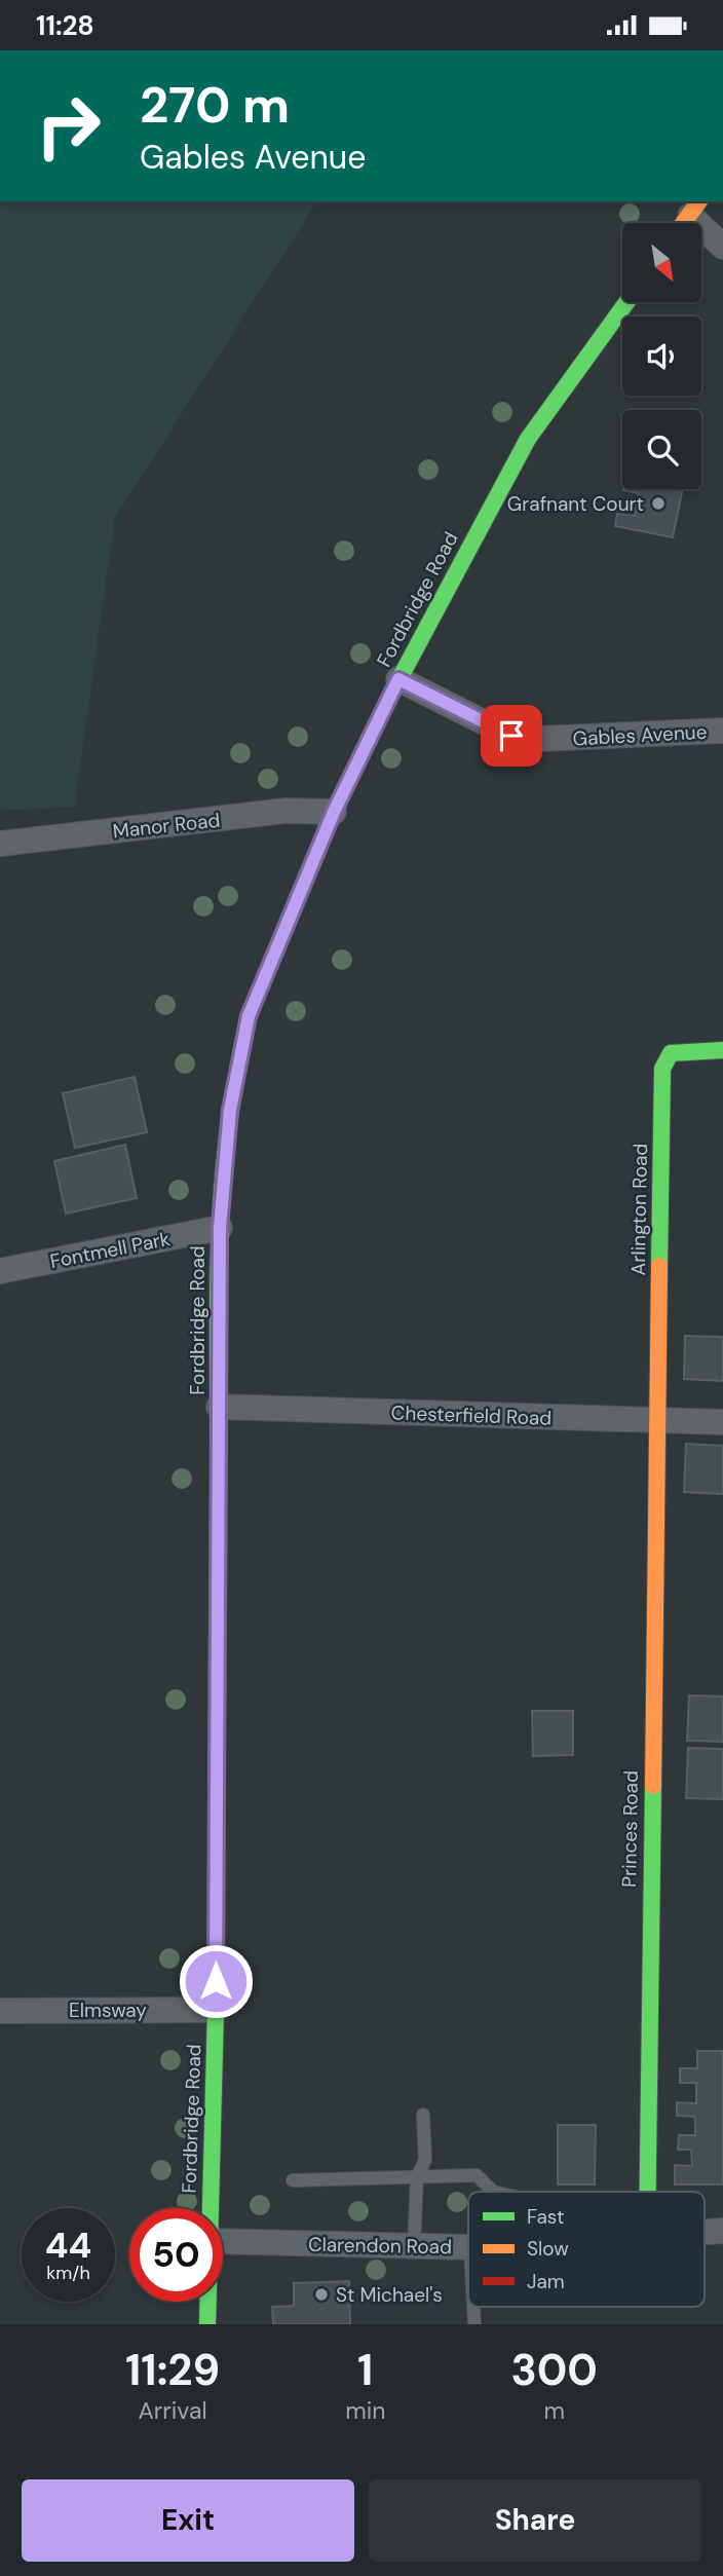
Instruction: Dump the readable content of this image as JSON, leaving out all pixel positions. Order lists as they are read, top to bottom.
{
  "streets": {
    "main road": ["Fordbridge Road", "Arlington Road", "Princes Road"],
    "street": [
      "Gables Avenue",
      "Manor Road",
      "Fontmell Park",
      "Chesterfield Road",
      "Elmsway",
      "Clarendon Road"
    ]
  },
  "crossings": [
    ["Fordbridge Road", "Gables Avenue"],
    ["Fordbridge Road", "Manor Road"],
    ["Fordbridge Road", "Fontmell Park"],
    ["Fordbridge Road", "Chesterfield Road"],
    ["Fordbridge Road", "Elmsway"],
    ["Arlington Road", "Chesterfield Road"],
    ["Arlington Road", "Princes Road"],
    ["Chesterfield Road", "Princes Road"]
  ],
  "places": ["Grafnant Court", "St Michael's"],
  "legend": ["Fast", "Slow", "Jam"],
  "north": "bottom right",
  "page": {
    "status": "11:28",
    "turn": ["270 m", "Gables Avenue"],
    "speed": "44 km/h",
    "limit": "50",
    "eta": [
      "11:29",
      "Arrival",
      "1",
      "min",
      "300",
      "m"
    ],
    "buttons": ["Exit", "Share"]
  }
}
